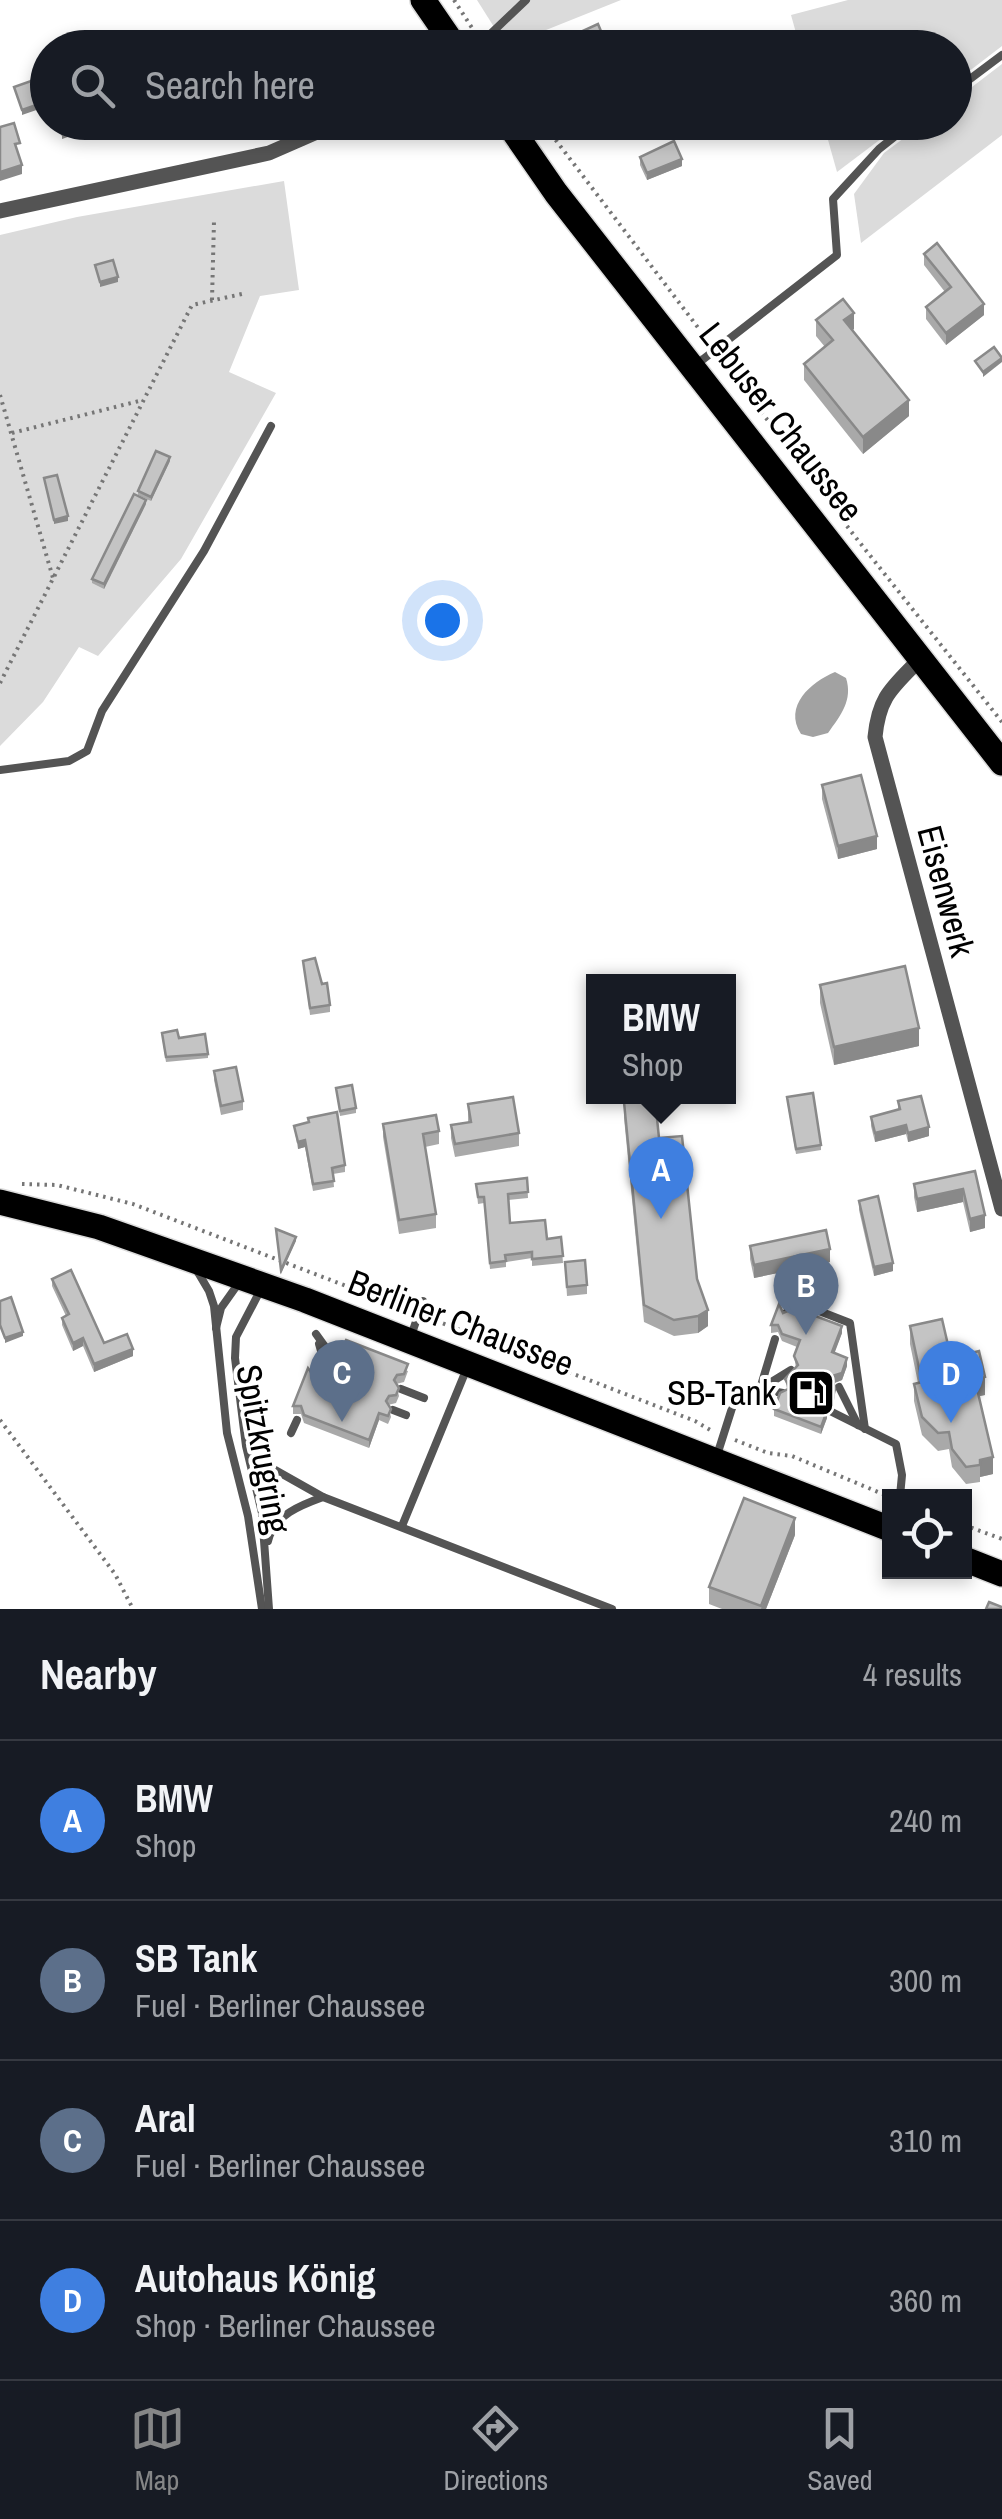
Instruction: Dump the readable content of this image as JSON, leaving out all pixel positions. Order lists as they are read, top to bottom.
{
  "streets": {
    "main road": ["Lebuser Chaussee", "Berliner Chaussee"],
    "street": ["Eisenwerk"],
    "lane": ["Spitzkrugring"]
  },
  "crossings": [
    ["Lebuser Chaussee", "Eisenwerk"],
    ["Berliner Chaussee", "Spitzkrugring"]
  ],
  "places": {
    "fuel station": ["SB-Tank"]
  },
  "page": {
    "search": "Search here",
    "popup": ["BMW", "Shop"],
    "pins": [
      "A",
      "B",
      "C",
      "D"
    ],
    "heading": ["Nearby", "4 results"],
    "list": [
      {
        "mark": "A",
        "name": "BMW",
        "note": "Shop",
        "value": "240 m"
      },
      {
        "mark": "B",
        "name": "SB Tank",
        "note": "Fuel · Berliner Chaussee",
        "value": "300 m"
      },
      {
        "mark": "C",
        "name": "Aral",
        "note": "Fuel · Berliner Chaussee",
        "value": "310 m"
      },
      {
        "mark": "D",
        "name": "Autohaus König",
        "note": "Shop · Berliner Chaussee",
        "value": "360 m"
      }
    ],
    "nav": ["Map", "Directions", "Saved"]
  }
}
